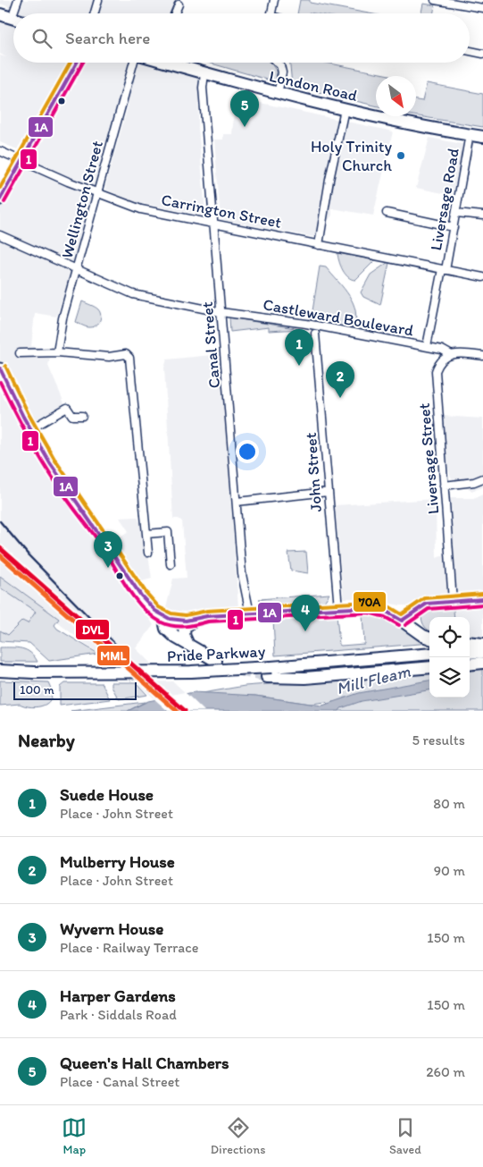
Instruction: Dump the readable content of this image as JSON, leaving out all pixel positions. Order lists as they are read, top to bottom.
{
  "streets": {
    "main road": ["London Road", "Pride Parkway"],
    "street": [
      "Wellington Street",
      "Liversage Road",
      "Carrington Street",
      "Castleward Boulevard",
      "Canal Street",
      "Liversage Street",
      "John Street"
    ]
  },
  "crossings": [
    ["London Road", "Liversage Road"],
    ["London Road", "Canal Street"],
    ["Wellington Street", "Carrington Street"],
    ["Wellington Street", "Castleward Boulevard"],
    ["Liversage Road", "Carrington Street"],
    ["Liversage Road", "Castleward Boulevard"],
    ["Carrington Street", "Canal Street"],
    ["Castleward Boulevard", "Canal Street"],
    ["Castleward Boulevard", "Liversage Street"]
  ],
  "water": ["Mill Fleam"],
  "places": ["Holy Trinity Church"],
  "lines": [
    "transit line 1A",
    "transit line 1",
    "transit line 70A",
    "transit line DVL",
    "transit line MML"
  ],
  "scale_bar": "100 m",
  "north": "bottom right",
  "page": {
    "search": "Search here",
    "pins": [
      "5",
      "1",
      "2",
      "3",
      "4"
    ],
    "scale": "100 m",
    "heading": ["Nearby", "5 results"],
    "list": [
      {
        "mark": "1",
        "name": "Suede House",
        "note": "Place · John Street",
        "value": "80 m"
      },
      {
        "mark": "2",
        "name": "Mulberry House",
        "note": "Place · John Street",
        "value": "90 m"
      },
      {
        "mark": "3",
        "name": "Wyvern House",
        "note": "Place · Railway Terrace",
        "value": "150 m"
      },
      {
        "mark": "4",
        "name": "Harper Gardens",
        "note": "Park · Siddals Road",
        "value": "150 m"
      },
      {
        "mark": "5",
        "name": "Queen's Hall Chambers",
        "note": "Place · Canal Street",
        "value": "260 m"
      }
    ],
    "nav": ["Map", "Directions", "Saved"]
  }
}
